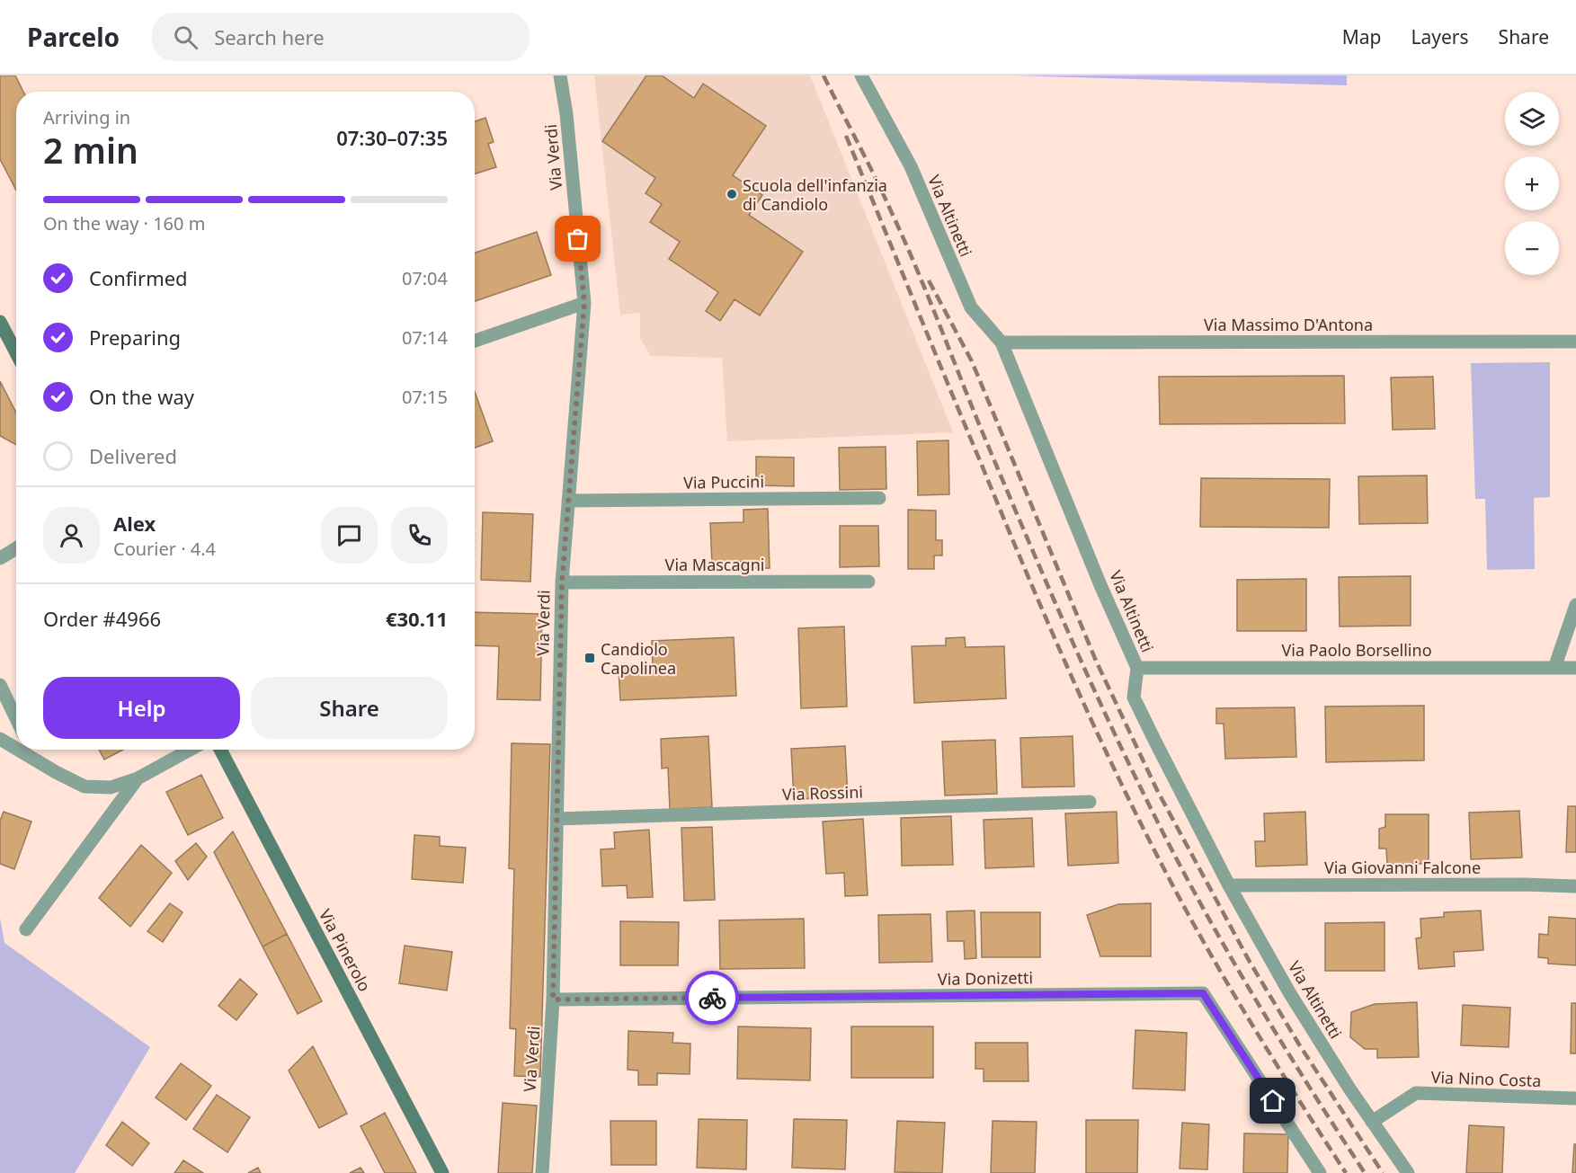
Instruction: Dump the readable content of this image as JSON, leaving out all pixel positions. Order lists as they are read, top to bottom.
{
  "streets": {
    "main road": ["Via Pinerolo"],
    "street": [
      "Via Verdi",
      "Via Altinetti",
      "Via Massimo D'Antona",
      "Via Puccini",
      "Via Mascagni",
      "Via Paolo Borsellino",
      "Via Rossini",
      "Via Giovanni Falcone",
      "Via Donizetti",
      "Via Nino Costa"
    ]
  },
  "crossings": [
    ["Via Verdi", "Via Puccini"],
    ["Via Verdi", "Via Mascagni"],
    ["Via Verdi", "Via Rossini"],
    ["Via Verdi", "Via Donizetti"],
    ["Via Altinetti", "Via Massimo D'Antona"],
    ["Via Altinetti", "Via Paolo Borsellino"],
    ["Via Altinetti", "Via Giovanni Falcone"],
    ["Via Altinetti", "Via Nino Costa"]
  ],
  "places": {
    "other": ["Scuola dell'infanzia di Candiolo"],
    "transit": ["Candiolo Capolinea"]
  },
  "page": {
    "header": "Parcelo",
    "search": "Search here",
    "nav": ["Map", "Layers", "Share"],
    "map_buttons": ["+", "−"],
    "heading": ["2 min", "Arriving in", "07:30–07:35"],
    "panel": [
      "Alex",
      "Courier · 4.4",
      "Order #4966",
      "€30.11"
    ],
    "bar": "On the way · 160 m",
    "list": [
      ["Confirmed", "07:04"],
      ["Preparing", "07:14"],
      ["On the way", "07:15"],
      "Delivered"
    ],
    "buttons": ["Help", "Share"]
  }
}
